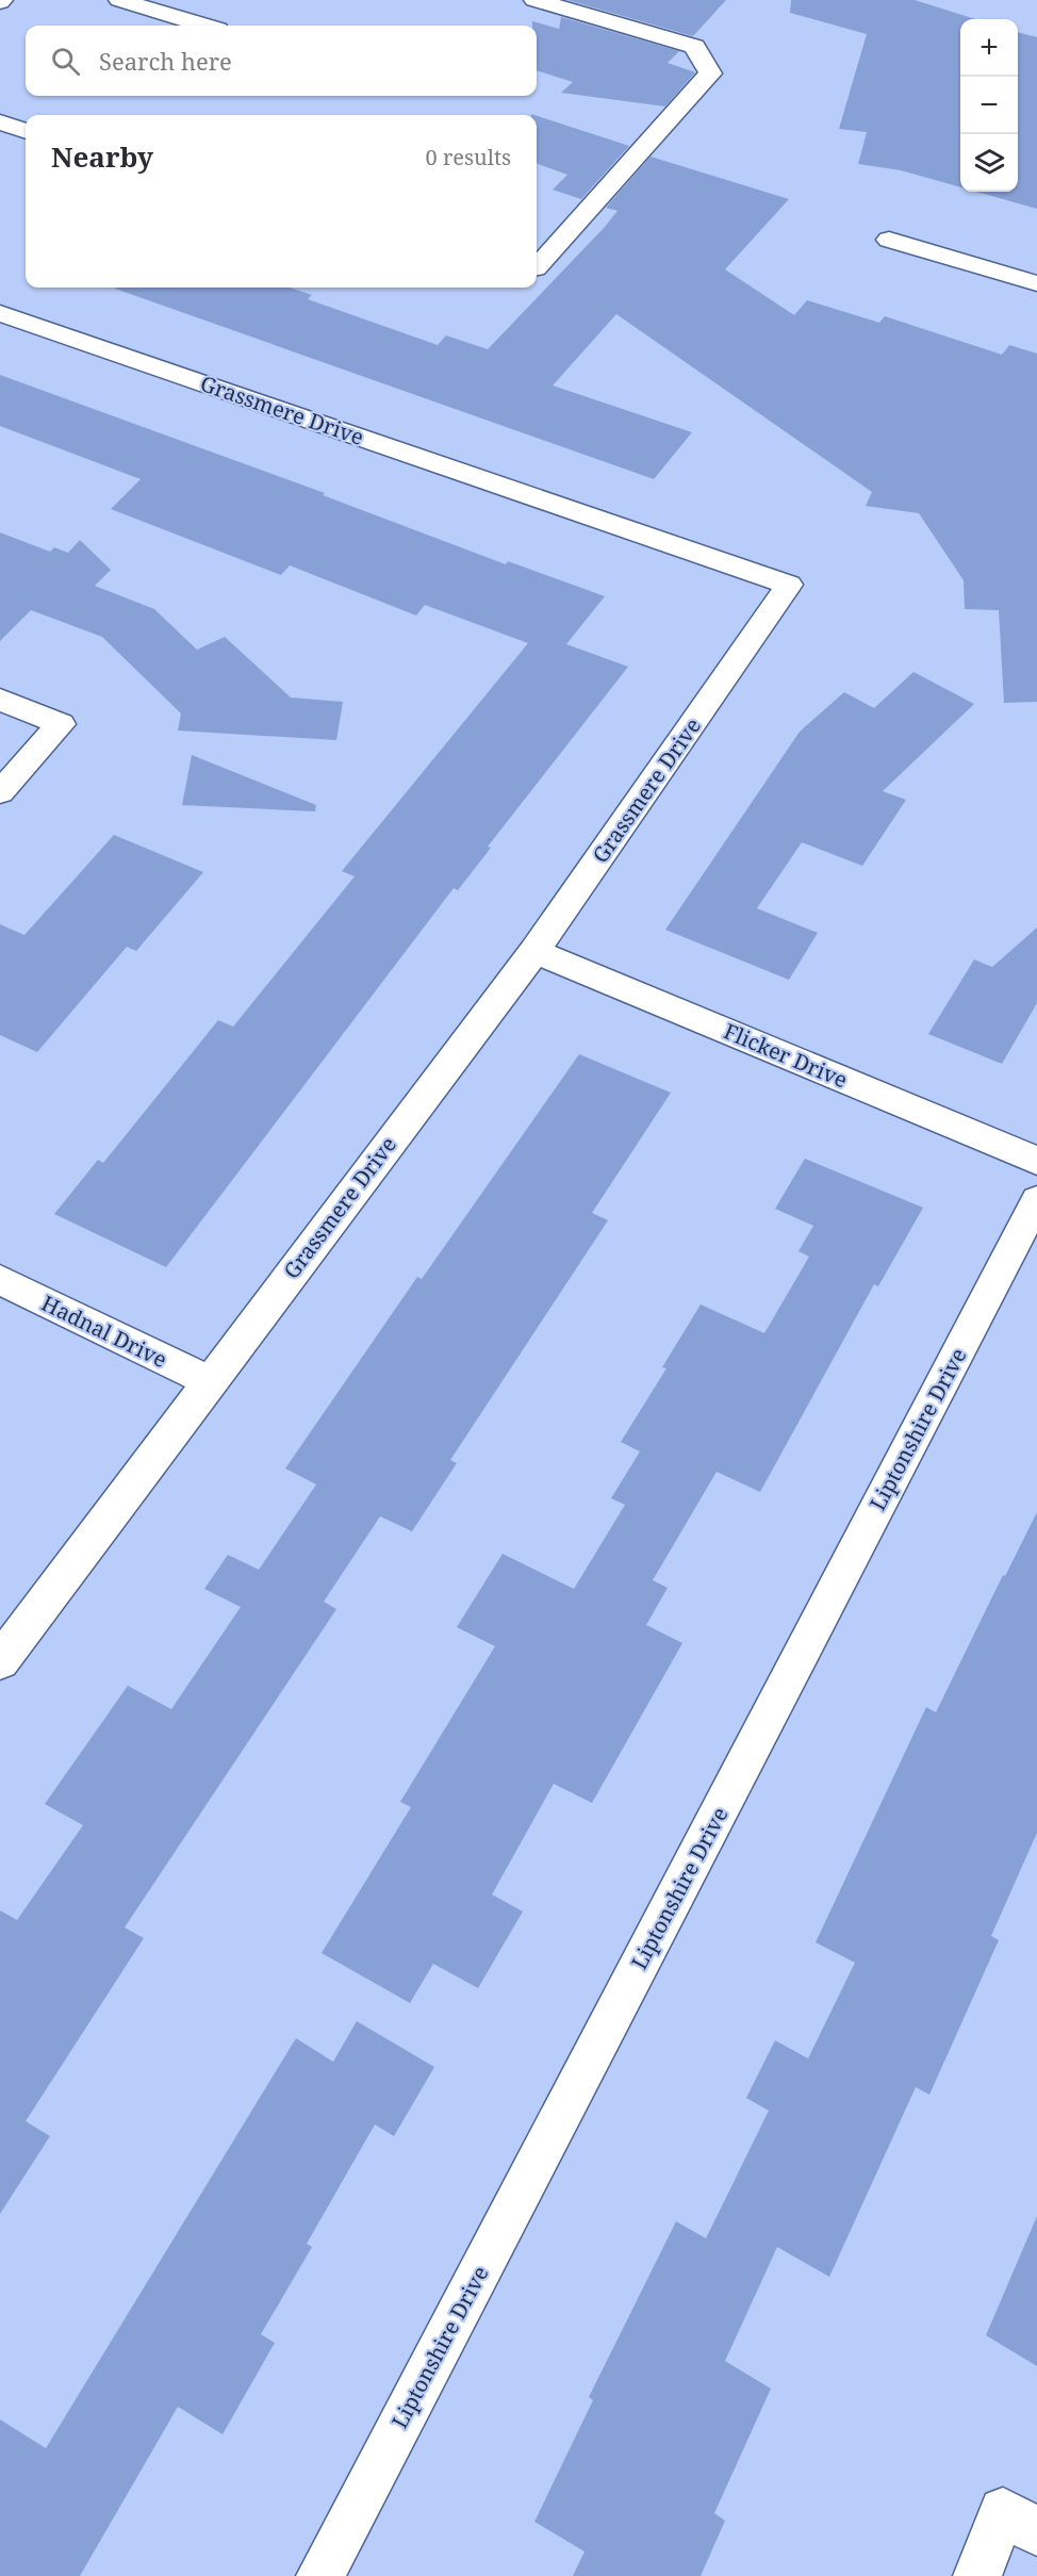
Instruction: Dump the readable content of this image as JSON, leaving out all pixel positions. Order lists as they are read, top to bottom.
{
  "streets": {
    "street": [
      "Grassmere Drive",
      "Flicker Drive",
      "Hadnal Drive",
      "Liptonshire Drive"
    ]
  },
  "crossings": [
    ["Grassmere Drive", "Flicker Drive"],
    ["Grassmere Drive", "Hadnal Drive"]
  ],
  "page": {
    "map_buttons": ["+", "−"],
    "search": "Search here",
    "heading": ["Nearby", "0 results"]
  }
}
